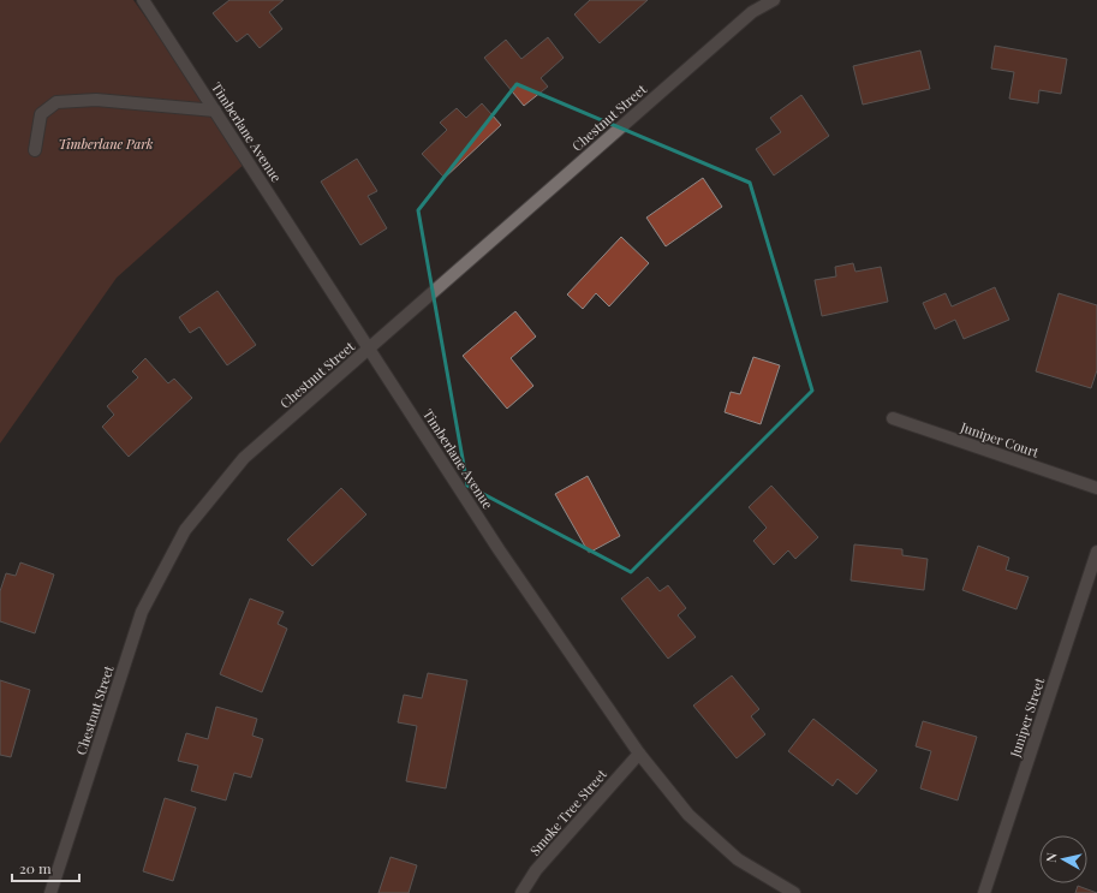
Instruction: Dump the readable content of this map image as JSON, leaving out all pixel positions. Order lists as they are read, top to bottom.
{
  "streets": {
    "street": [
      "Chestnut Street",
      "Timberlane Avenue",
      "Juniper Court",
      "Juniper Street",
      "Smoke Tree Street"
    ]
  },
  "crossings": [
    ["Chestnut Street", "Timberlane Avenue"],
    ["Timberlane Avenue", "Smoke Tree Street"]
  ],
  "parks": ["Timberlane Park"],
  "scale_bar": "20 m",
  "north": "left"
}
